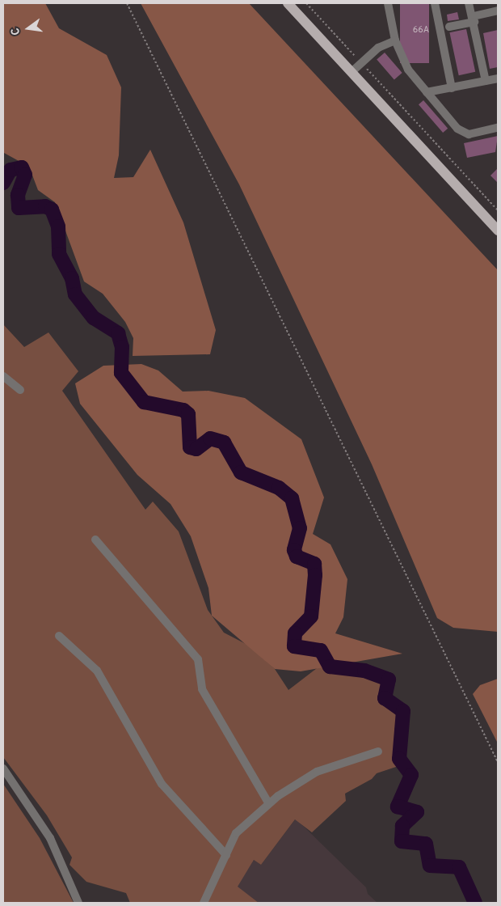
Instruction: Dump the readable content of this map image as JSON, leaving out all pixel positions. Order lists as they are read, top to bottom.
{
  "house_numbers": ["66А"],
  "north": "left"
}
